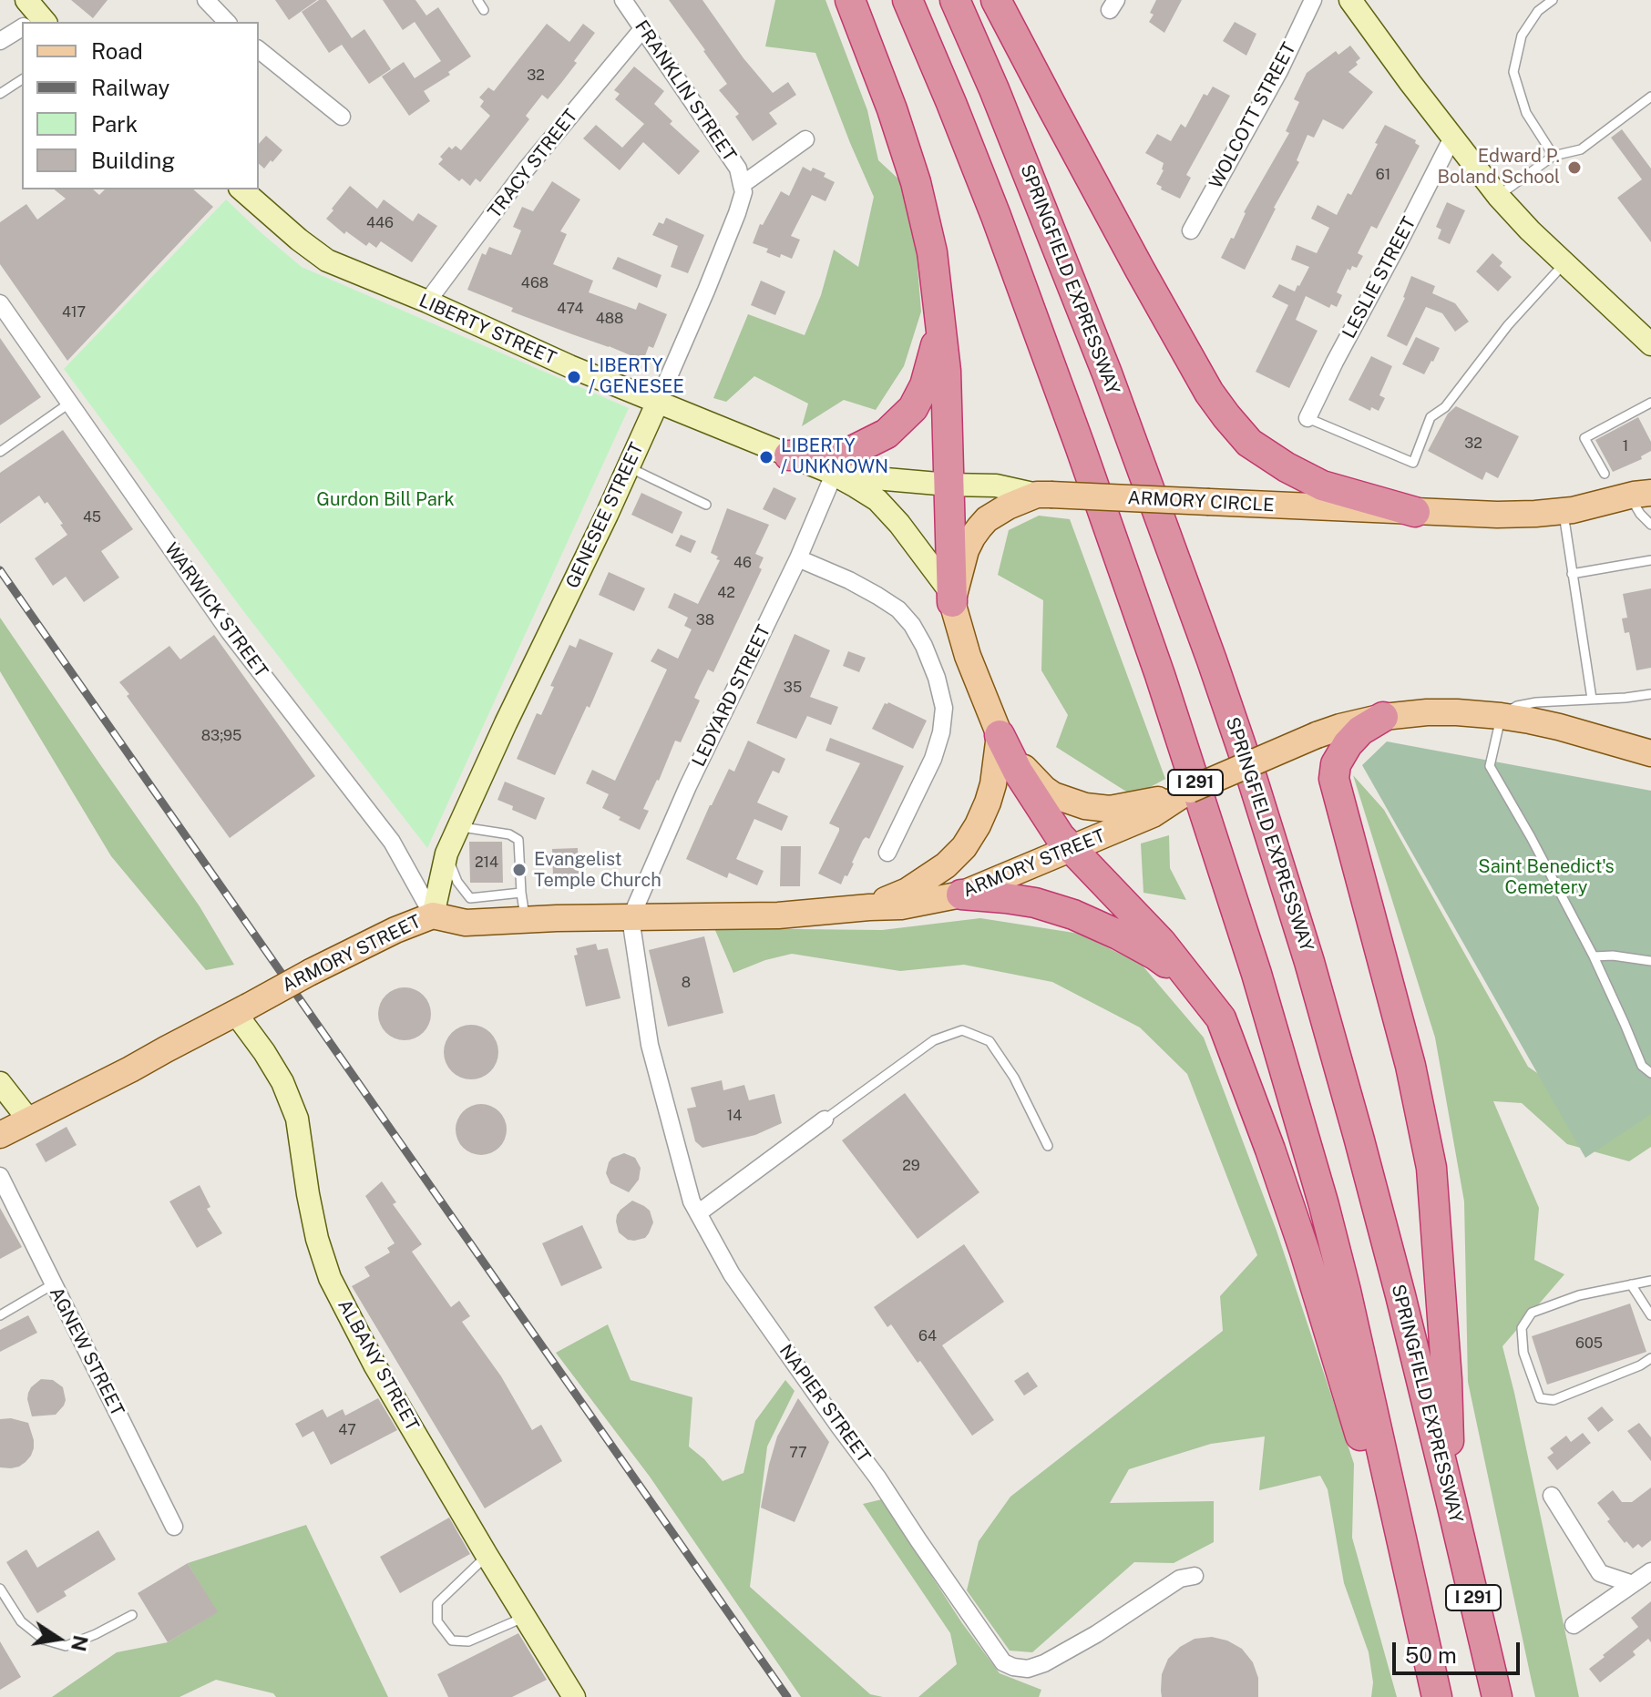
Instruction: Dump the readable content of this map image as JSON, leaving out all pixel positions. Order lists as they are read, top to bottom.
{
  "streets": {
    "highway": ["SPRINGFIELD EXPRESSWAY", "I 291"],
    "main road": [
      "LIBERTY STREET",
      "ARMORY CIRCLE",
      "GENESEE STREET",
      "ARMORY STREET",
      "ALBANY STREET"
    ],
    "street": [
      "FRANKLIN STREET",
      "WOLCOTT STREET",
      "TRACY STREET",
      "LESLIE STREET",
      "WARWICK STREET",
      "LEDYARD STREET",
      "AGNEW STREET",
      "NAPIER STREET"
    ]
  },
  "crossings": [
    ["FRANKLIN STREET", "TRACY STREET"],
    ["FRANKLIN STREET", "GENESEE STREET"],
    ["TRACY STREET", "LIBERTY STREET"],
    ["LIBERTY STREET", "ARMORY CIRCLE"],
    ["LIBERTY STREET", "GENESEE STREET"],
    ["LIBERTY STREET", "LEDYARD STREET"],
    ["GENESEE STREET", "WARWICK STREET"],
    ["GENESEE STREET", "ARMORY STREET"],
    ["WARWICK STREET", "ARMORY STREET"],
    ["LEDYARD STREET", "ARMORY STREET"],
    ["LEDYARD STREET", "NAPIER STREET"],
    ["ARMORY STREET", "ALBANY STREET"],
    ["ARMORY STREET", "NAPIER STREET"]
  ],
  "parks": ["Gurdon Bill Park", "Saint Benedict's Cemetery"],
  "places": [
    "Edward P. Boland School",
    "LIBERTY / GENESEE",
    "LIBERTY / UNKNOWN",
    "Evangelist Temple Church"
  ],
  "house_numbers": [
    "32",
    "61",
    "446",
    "468",
    "474",
    "417",
    "488",
    "32",
    "1",
    "45",
    "46",
    "42",
    "38",
    "35",
    "83;95",
    "214",
    "8",
    "14",
    "29",
    "64",
    "605",
    "47",
    "77"
  ],
  "legend": [
    "Road",
    "Railway",
    "Park",
    "Building"
  ],
  "scale_bar": "50 m",
  "north": "right"
}
